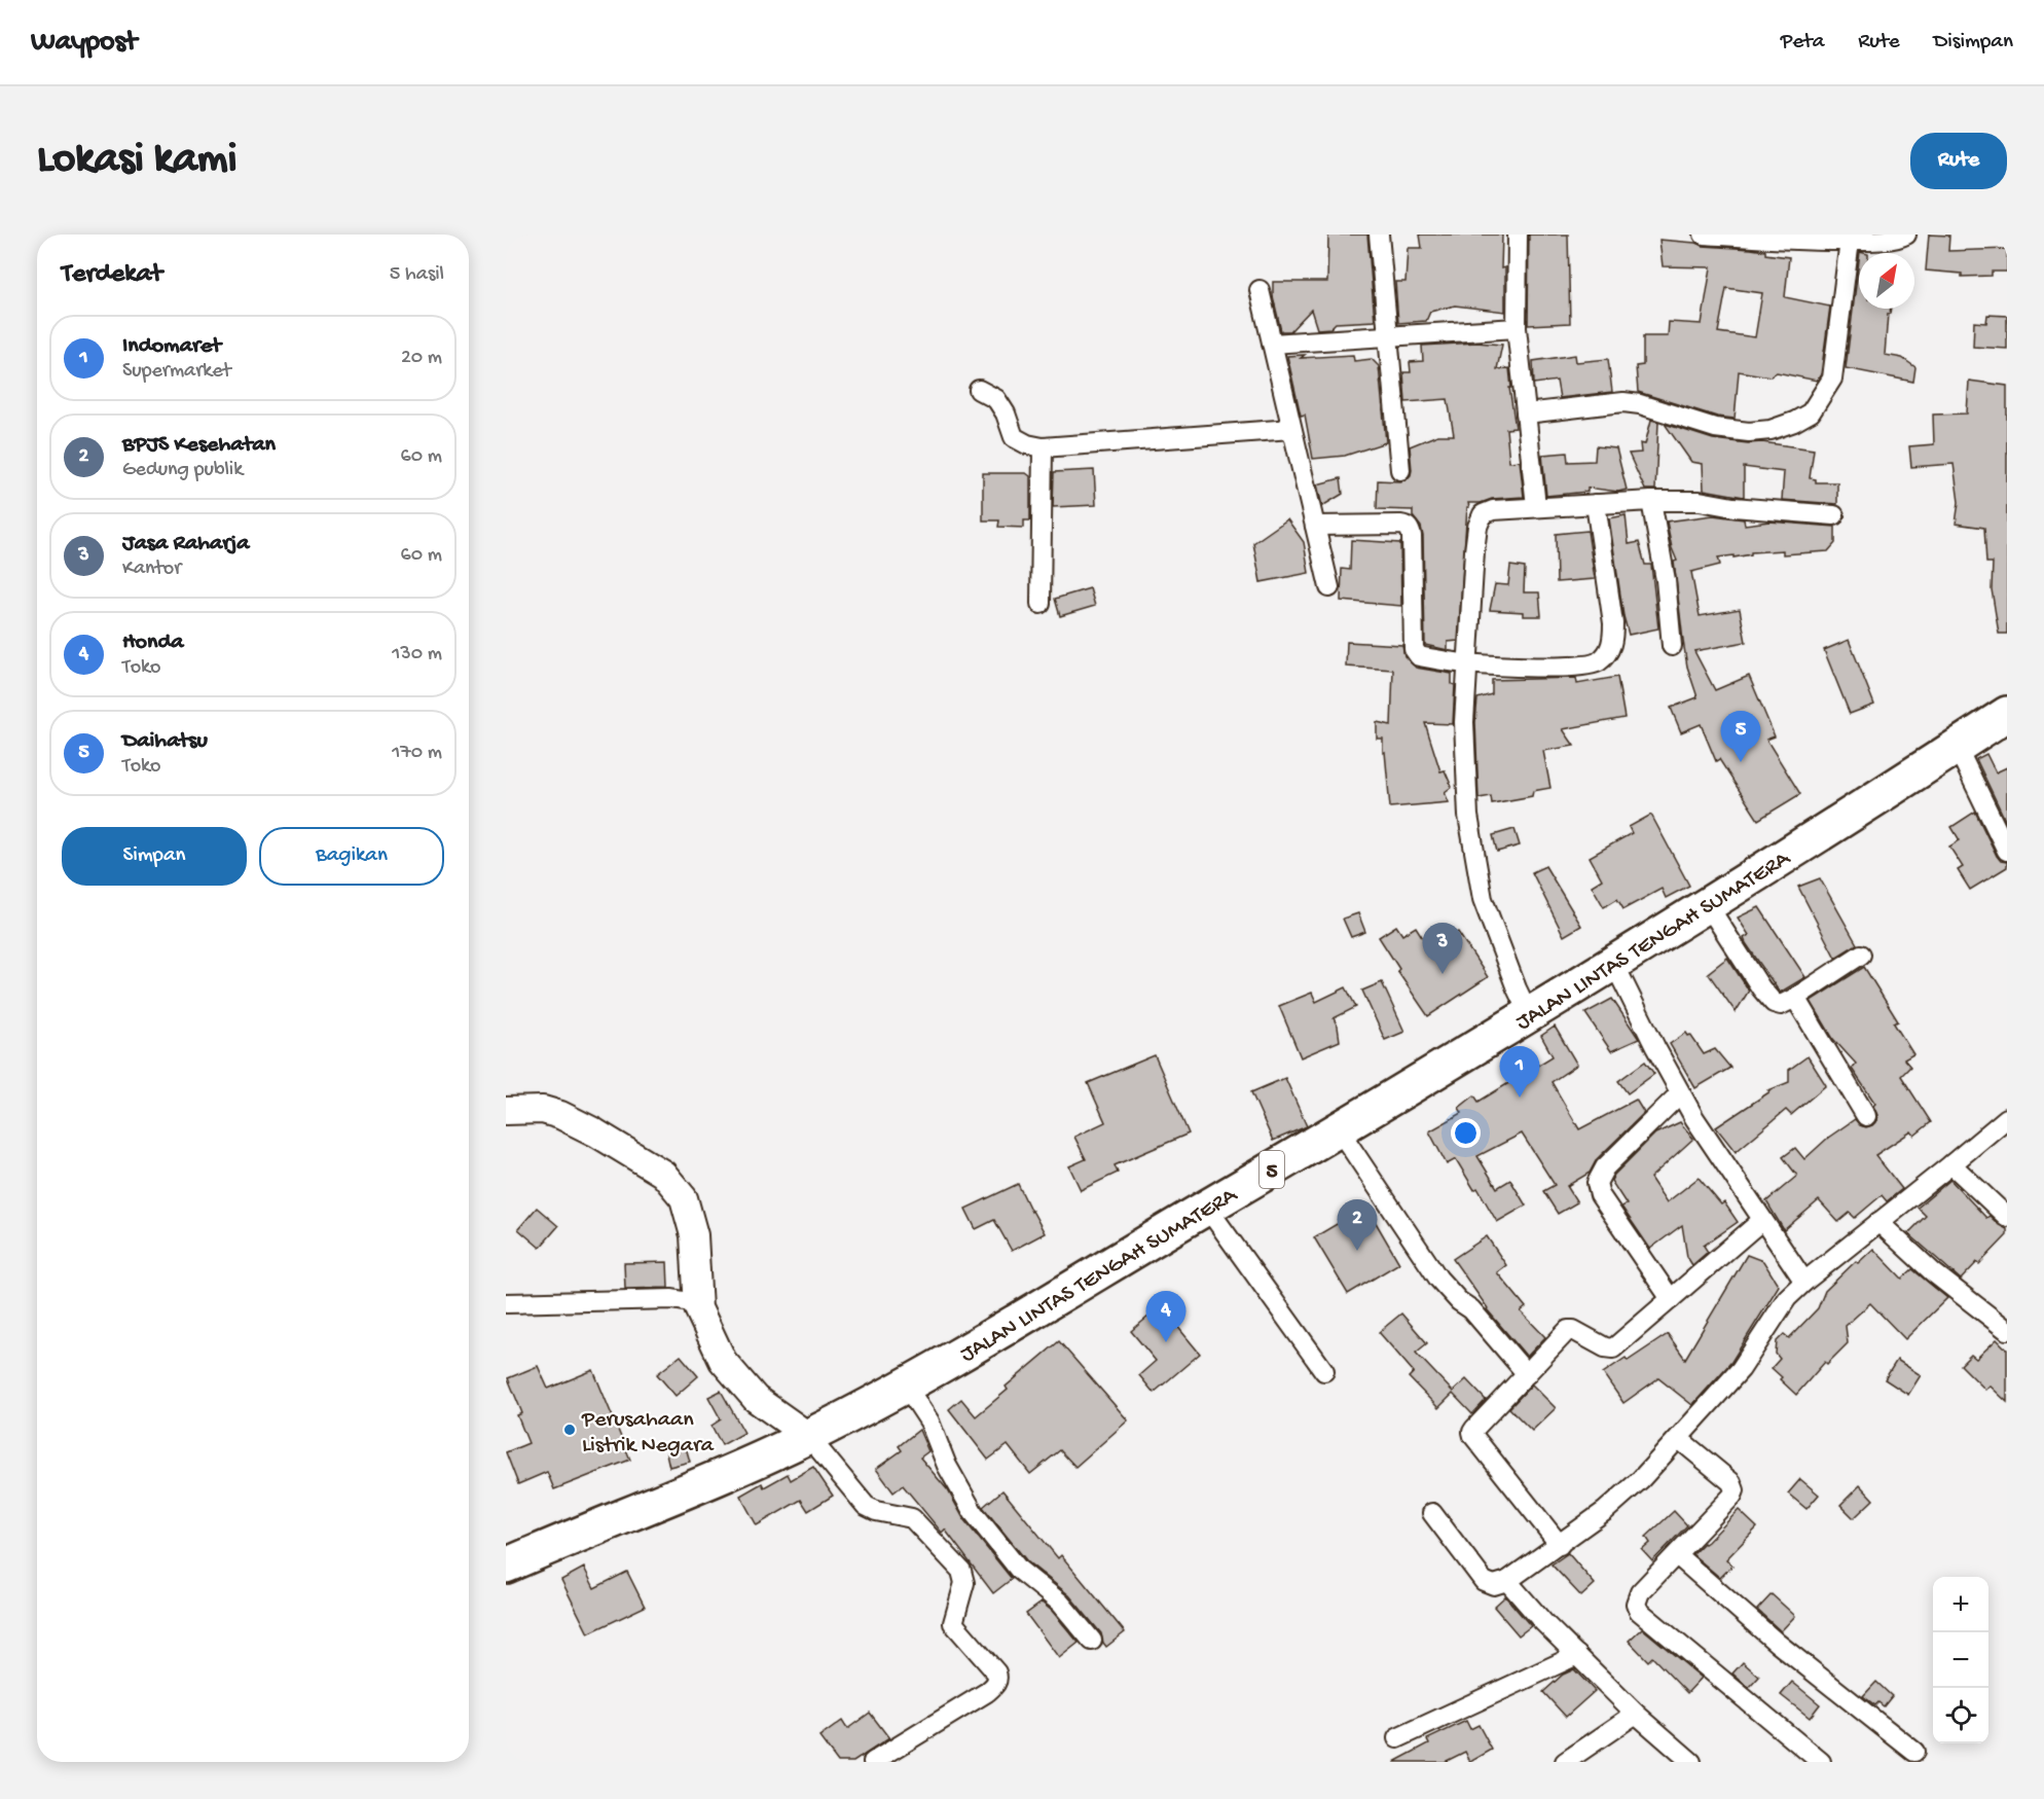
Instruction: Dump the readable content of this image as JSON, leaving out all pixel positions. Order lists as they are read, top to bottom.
{
  "streets": {
    "highway": ["JALAN LINTAS TENGAH SUMATERA", "5"]
  },
  "places": ["Perusahaan Listrik Negara"],
  "north": "top right",
  "page": {
    "header": "Waypost",
    "nav": ["Peta", "Rute", "Disimpan"],
    "buttons": [
      "Rute",
      ["Simpan", "Bagikan"]
    ],
    "title": "Lokasi kami",
    "heading": ["Terdekat", "5 hasil"],
    "list": [
      {
        "mark": "1",
        "name": "Indomaret",
        "note": "Supermarket",
        "value": "20 m"
      },
      {
        "mark": "2",
        "name": "BPJS Kesehatan",
        "note": "Gedung publik",
        "value": "60 m"
      },
      {
        "mark": "3",
        "name": "Jasa Raharja",
        "note": "Kantor",
        "value": "60 m"
      },
      {
        "mark": "4",
        "name": "Honda",
        "note": "Toko",
        "value": "130 m"
      },
      {
        "mark": "5",
        "name": "Daihatsu",
        "note": "Toko",
        "value": "170 m"
      }
    ],
    "pins": [
      "5",
      "3",
      "1",
      "2",
      "4"
    ],
    "map_buttons": ["+", "−"]
  }
}
